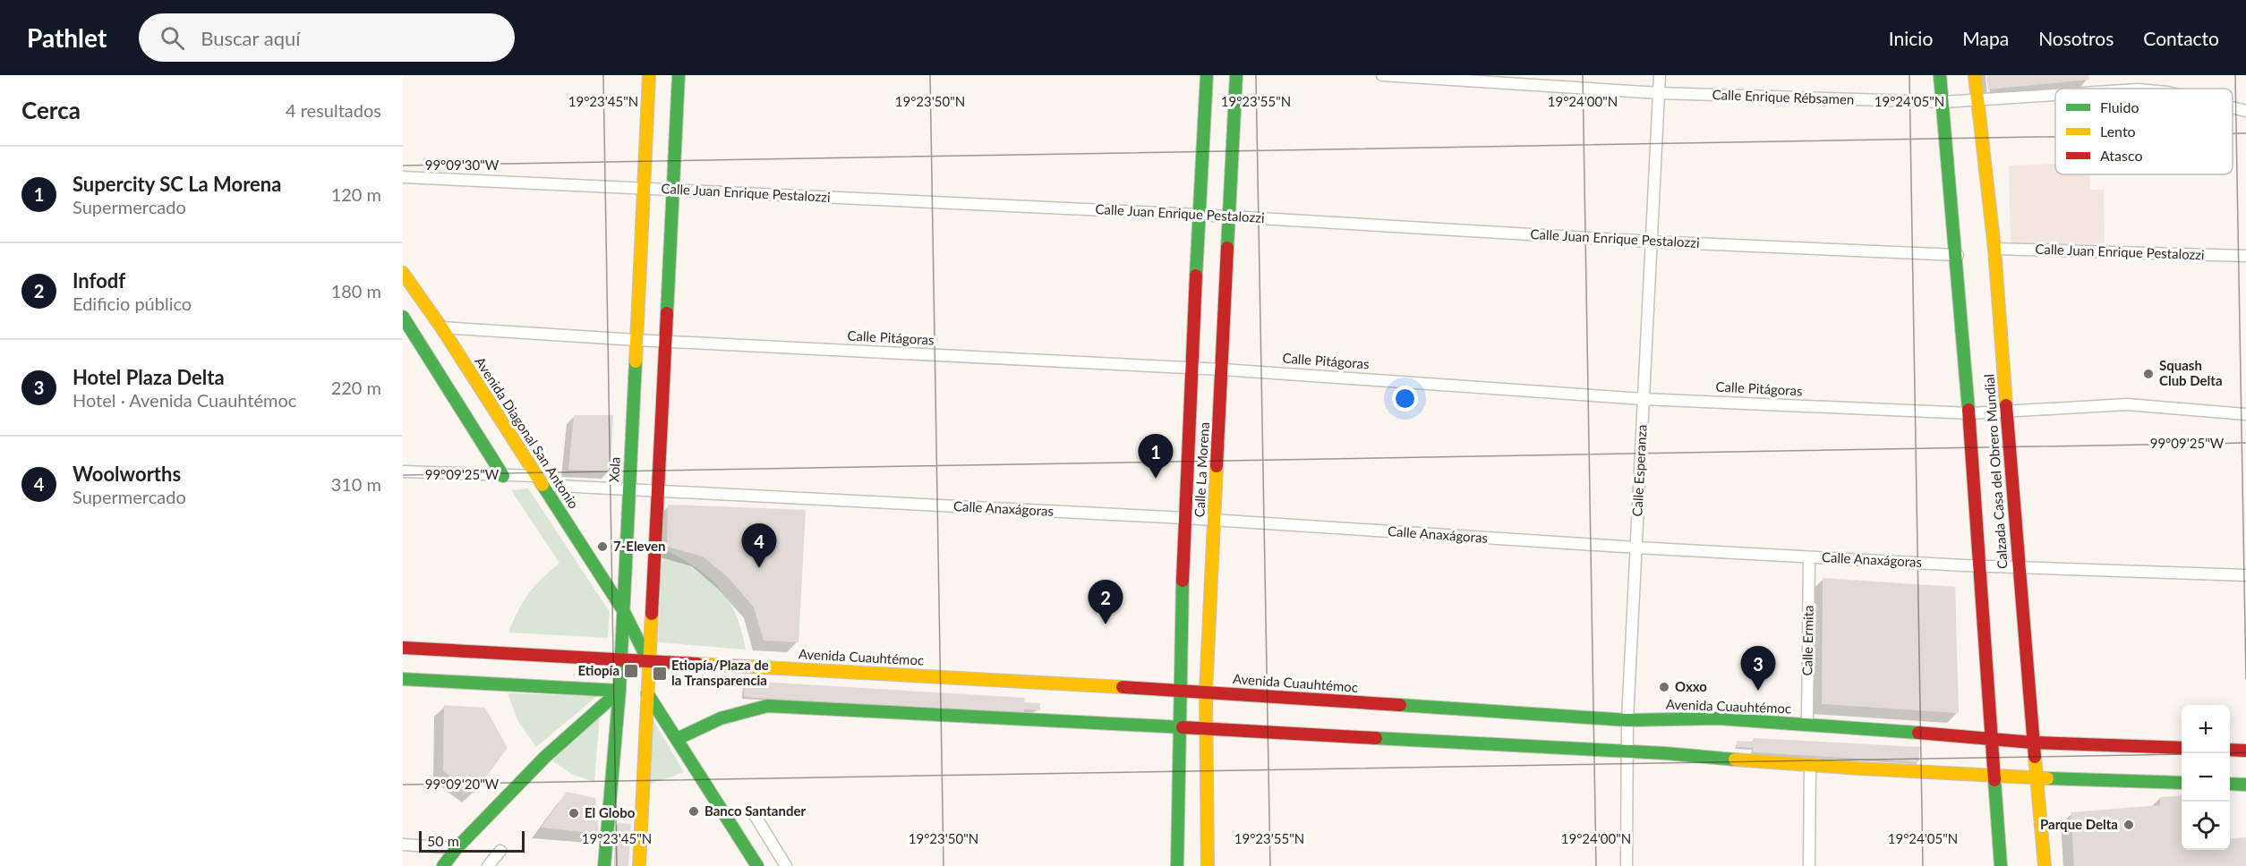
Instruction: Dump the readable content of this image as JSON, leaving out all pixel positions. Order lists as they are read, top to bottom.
{
  "streets": {
    "main road": [
      "Calle Pitágoras",
      "Avenida Diagonal San Antonio",
      "Xola",
      "Calle La Morena",
      "Calzada Casa del Obrero Mundial",
      "Avenida Cuauhtémoc"
    ],
    "street": [
      "Calle Enrique Rébsamen",
      "Calle Juan Enrique Pestalozzi",
      "Calle Esperanza",
      "Calle Anaxágoras",
      "Calle Ermita"
    ]
  },
  "crossings": [
    ["Calle Enrique Rébsamen", "Calle Esperanza"],
    ["Calle Enrique Rébsamen", "Calzada Casa del Obrero Mundial"],
    ["Calle Juan Enrique Pestalozzi", "Xola"],
    ["Calle Juan Enrique Pestalozzi", "Calle La Morena"],
    ["Calle Juan Enrique Pestalozzi", "Calle Esperanza"],
    ["Calle Juan Enrique Pestalozzi", "Calzada Casa del Obrero Mundial"],
    ["Calle Pitágoras", "Avenida Diagonal San Antonio"],
    ["Calle Pitágoras", "Xola"],
    ["Calle Pitágoras", "Calle La Morena"],
    ["Calle Pitágoras", "Calle Esperanza"],
    ["Calle Pitágoras", "Calzada Casa del Obrero Mundial"],
    ["Avenida Diagonal San Antonio", "Xola"],
    ["Avenida Diagonal San Antonio", "Calle Anaxágoras"],
    ["Avenida Diagonal San Antonio", "Avenida Cuauhtémoc"],
    ["Xola", "Calle Anaxágoras"],
    ["Xola", "Avenida Cuauhtémoc"],
    ["Calle La Morena", "Calle Anaxágoras"],
    ["Calle La Morena", "Avenida Cuauhtémoc"],
    ["Calle Esperanza", "Calle Anaxágoras"],
    ["Calle Esperanza", "Avenida Cuauhtémoc"],
    ["Calzada Casa del Obrero Mundial", "Calle Anaxágoras"],
    ["Calzada Casa del Obrero Mundial", "Avenida Cuauhtémoc"],
    ["Calle Anaxágoras", "Calle Ermita"],
    ["Calle Ermita", "Avenida Cuauhtémoc"]
  ],
  "places": {
    "other": [
      "Squash Club Delta",
      "7-Eleven",
      "Oxxo",
      "Banco Santander",
      "El Globo",
      "Parque Delta"
    ],
    "transit": ["Etiopía", "Etiopía/Plaza de la Transparencia"]
  },
  "legend": ["Fluido", "Lento", "Atasco"],
  "scale_bar": "50 m",
  "page": {
    "header": "Pathlet",
    "search": "Buscar aquí",
    "nav": [
      "Inicio",
      "Mapa",
      "Nosotros",
      "Contacto"
    ],
    "heading": ["Cerca", "4 resultados"],
    "list": [
      {
        "mark": "1",
        "name": "Supercity SC La Morena",
        "note": "Supermercado",
        "value": "120 m"
      },
      {
        "mark": "2",
        "name": "Infodf",
        "note": "Edificio público",
        "value": "180 m"
      },
      {
        "mark": "3",
        "name": "Hotel Plaza Delta",
        "note": "Hotel · Avenida Cuauhtémoc",
        "value": "220 m"
      },
      {
        "mark": "4",
        "name": "Woolworths",
        "note": "Supermercado",
        "value": "310 m"
      }
    ],
    "pins": [
      "1",
      "4",
      "2",
      "3"
    ],
    "map_buttons": ["+", "−"],
    "scale": "50 m"
  },
  "coordinates": [
    "19°23'45\"N",
    "19°23'50\"N",
    "19°23'55\"N",
    "19°24'00\"N",
    "19°24'05\"N",
    "99°09'30\"W",
    "99°09'25\"W",
    "99°09'20\"W"
  ]
}
